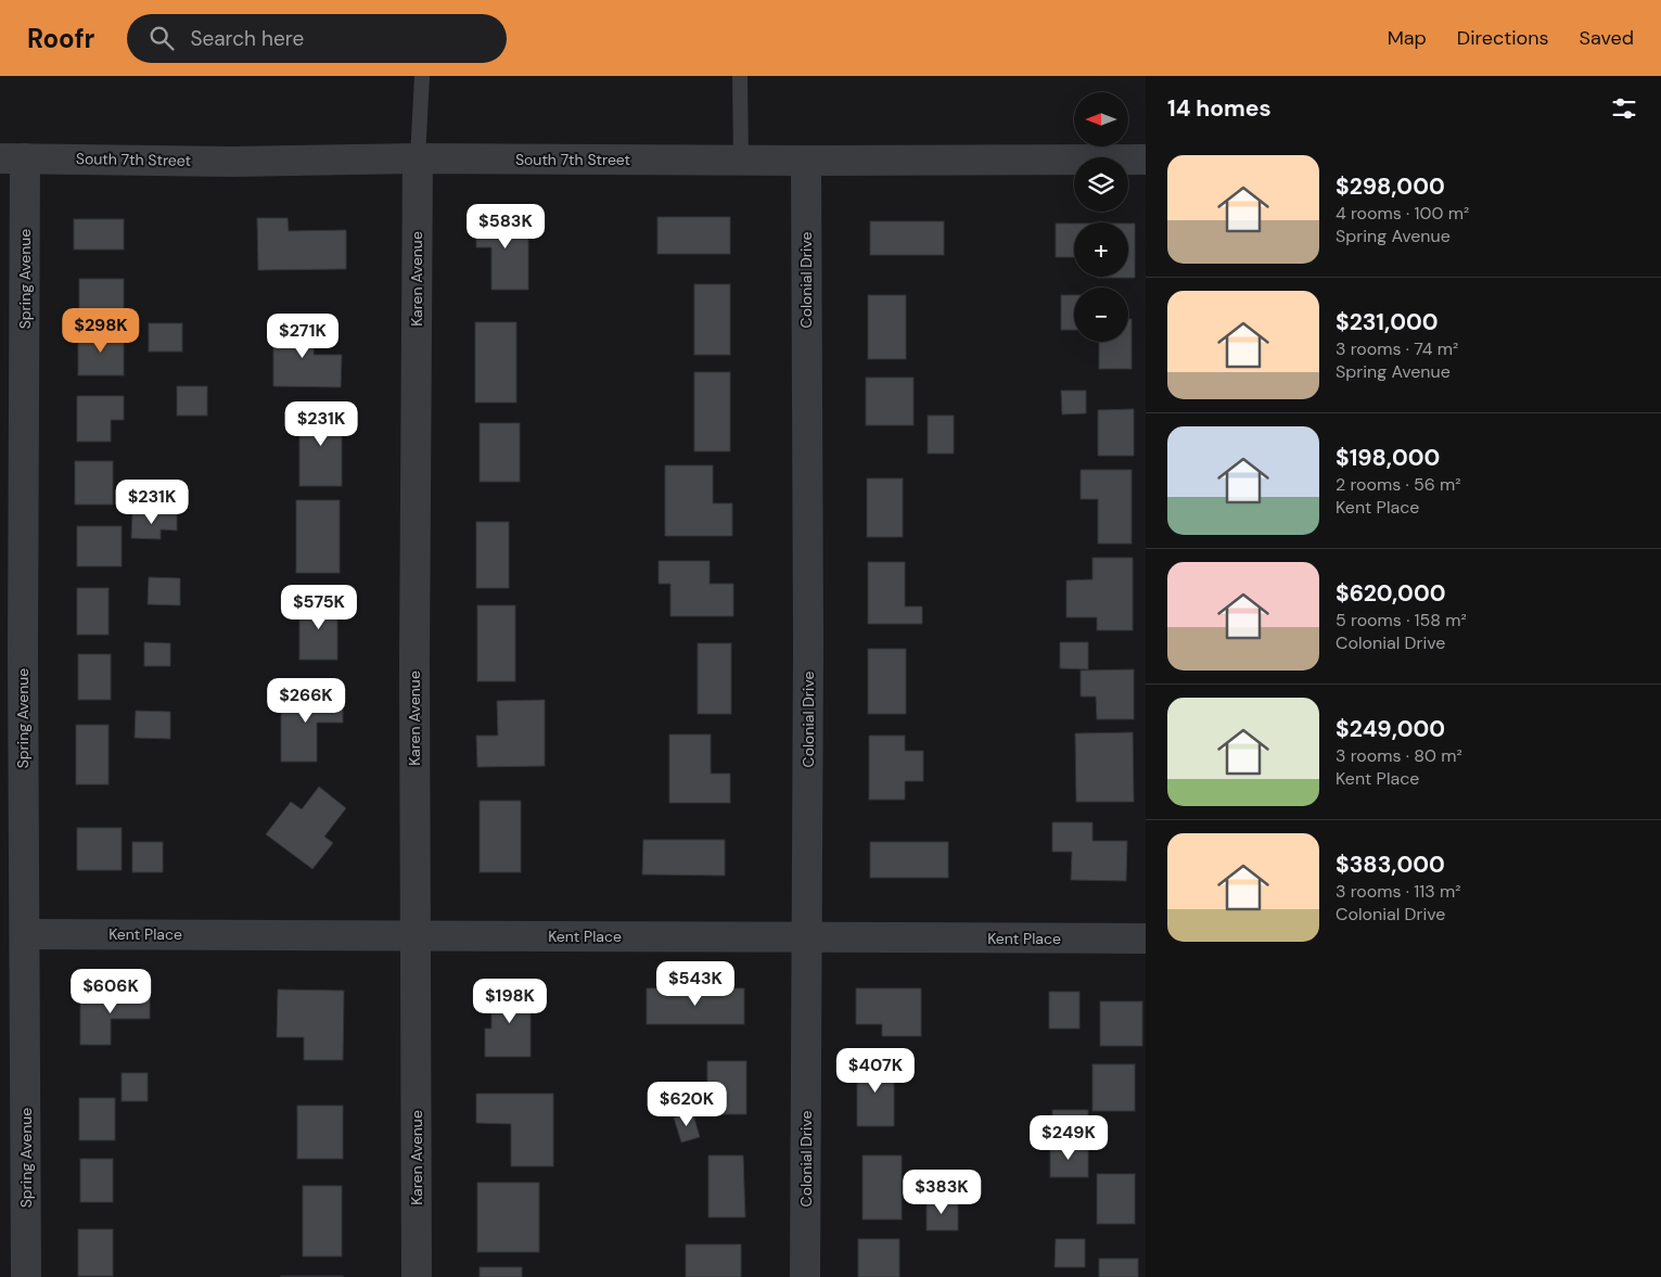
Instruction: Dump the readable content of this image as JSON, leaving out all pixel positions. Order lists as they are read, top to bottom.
{
  "streets": {
    "street": [
      "South 7th Street",
      "Spring Avenue",
      "Karen Avenue",
      "Colonial Drive",
      "Kent Place"
    ]
  },
  "crossings": [
    ["South 7th Street", "Spring Avenue"],
    ["South 7th Street", "Karen Avenue"],
    ["South 7th Street", "Colonial Drive"],
    ["Spring Avenue", "Kent Place"],
    ["Karen Avenue", "Kent Place"],
    ["Colonial Drive", "Kent Place"]
  ],
  "north": "left",
  "page": {
    "header": "Roofr",
    "search": "Search here",
    "nav": ["Map", "Directions", "Saved"],
    "heading": "14 homes",
    "map_buttons": ["+", "−"],
    "list": [
      {
        "name": "$298,000",
        "note": "4 rooms · 100 m² · Spring Avenue"
      },
      {
        "name": "$231,000",
        "note": "3 rooms · 74 m² · Spring Avenue"
      },
      {
        "name": "$198,000",
        "note": "2 rooms · 56 m² · Kent Place"
      },
      {
        "name": "$620,000",
        "note": "5 rooms · 158 m² · Colonial Drive"
      },
      {
        "name": "$249,000",
        "note": "3 rooms · 80 m² · Kent Place"
      },
      {
        "name": "$383,000",
        "note": "3 rooms · 113 m² · Colonial Drive"
      }
    ],
    "price": [
      "$583K",
      "$298K",
      "$271K",
      "$231K",
      "$231K",
      "$575K",
      "$266K",
      "$543K",
      "$606K",
      "$198K",
      "$407K",
      "$620K",
      "$249K",
      "$383K"
    ]
  }
}
